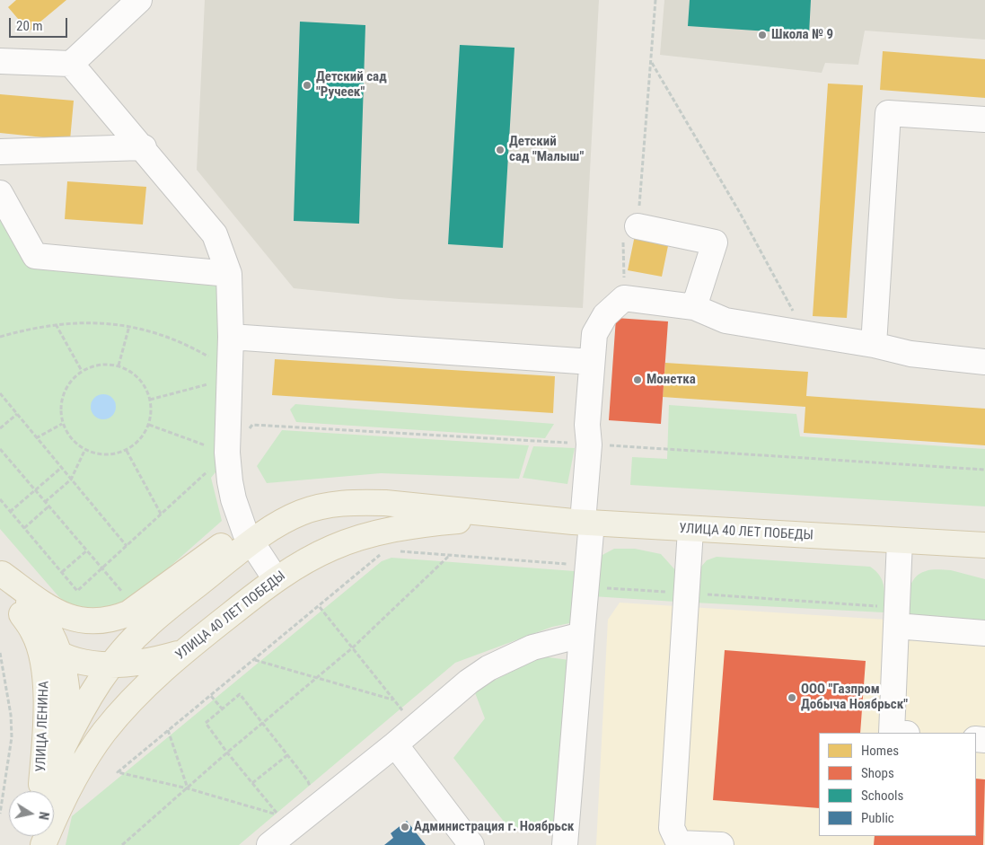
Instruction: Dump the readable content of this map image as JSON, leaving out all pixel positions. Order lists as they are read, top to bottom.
{
  "streets": {
    "main road": ["УЛИЦА 40 ЛЕТ ПОБЕДЫ", "УЛИЦА ЛЕНИНА"]
  },
  "places": [
    "Школа № 9",
    "Детский сад \"Ручеек\"",
    "Детский сад \"Малыш\"",
    "Монетка",
    "ООО \"Газпром Добыча Ноябрьск\"",
    "Администрация г. Ноябрьск"
  ],
  "legend": [
    "Homes",
    "Shops",
    "Schools",
    "Public"
  ],
  "scale_bar": "20 m",
  "north": "right"
}
